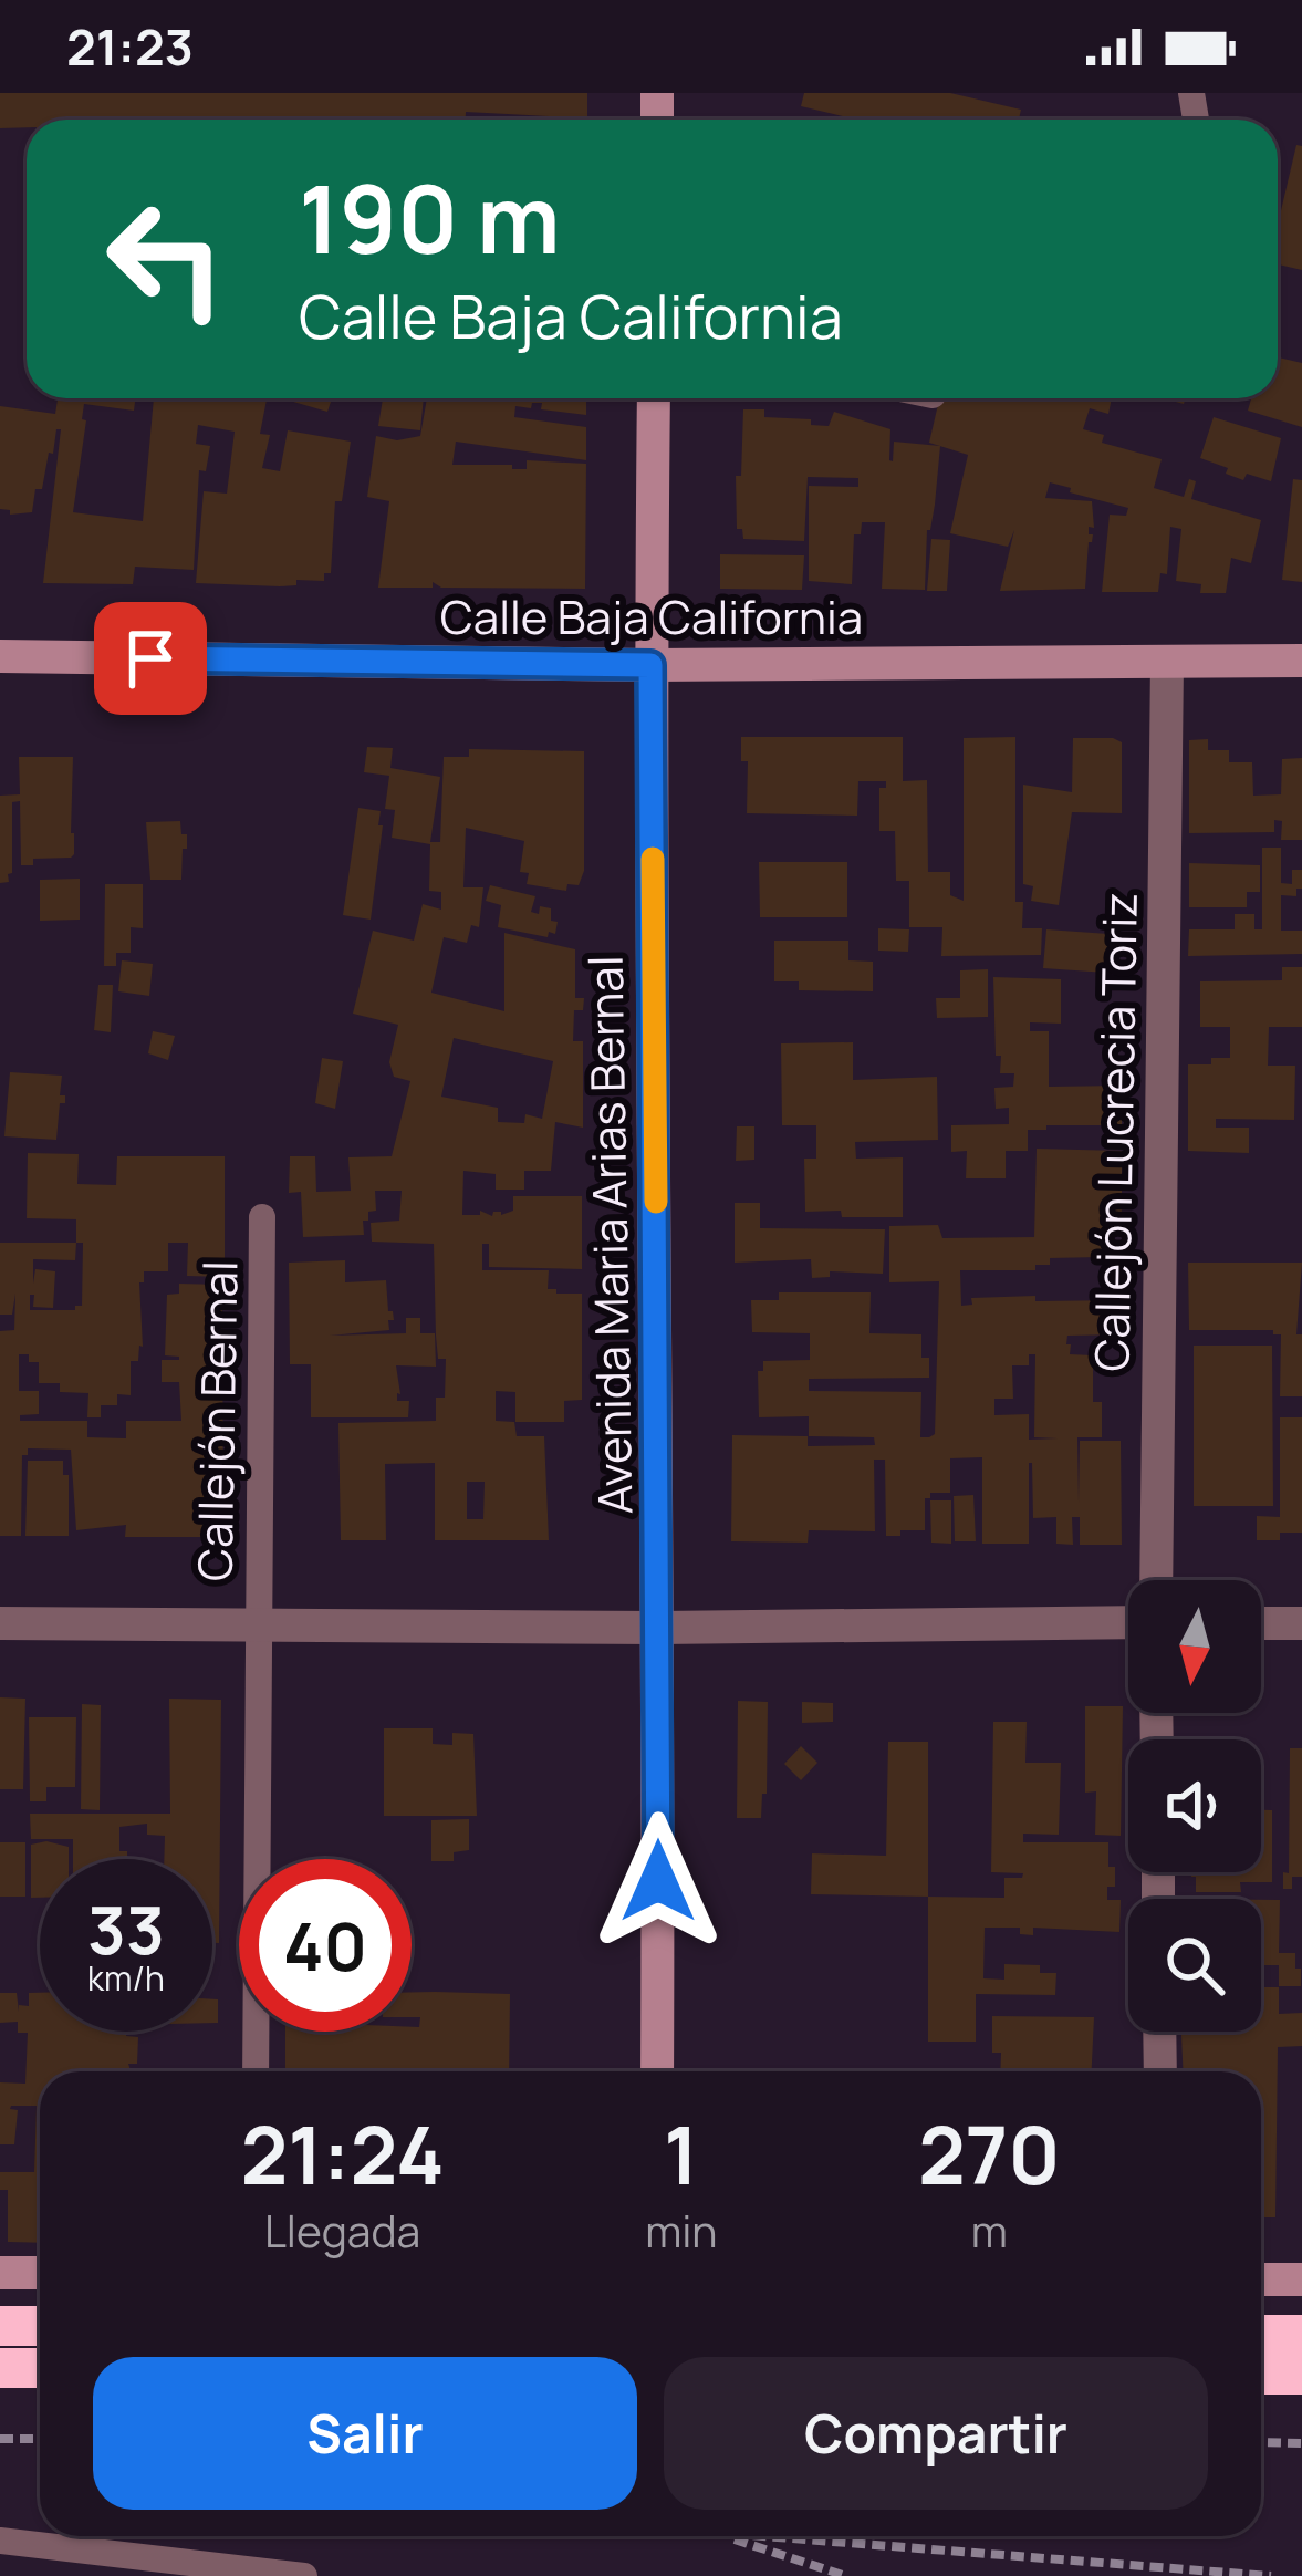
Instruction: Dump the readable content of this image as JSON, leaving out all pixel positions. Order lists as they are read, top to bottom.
{
  "streets": {
    "street": ["Calle Baja California", "Callejón Lucrecia Toriz", "Avenida Maria Arias Bernal"],
    "lane": ["Callejón Bernal"]
  },
  "crossings": [
    ["Calle Baja California", "Callejón Lucrecia Toriz"],
    ["Calle Baja California", "Avenida Maria Arias Bernal"]
  ],
  "north": "bottom",
  "page": {
    "status": "21:23",
    "turn": ["190 m", "Calle Baja California"],
    "speed": "33 km/h",
    "limit": "40",
    "eta": [
      "21:24",
      "Llegada",
      "1",
      "min",
      "270",
      "m"
    ],
    "buttons": ["Salir", "Compartir"]
  }
}
